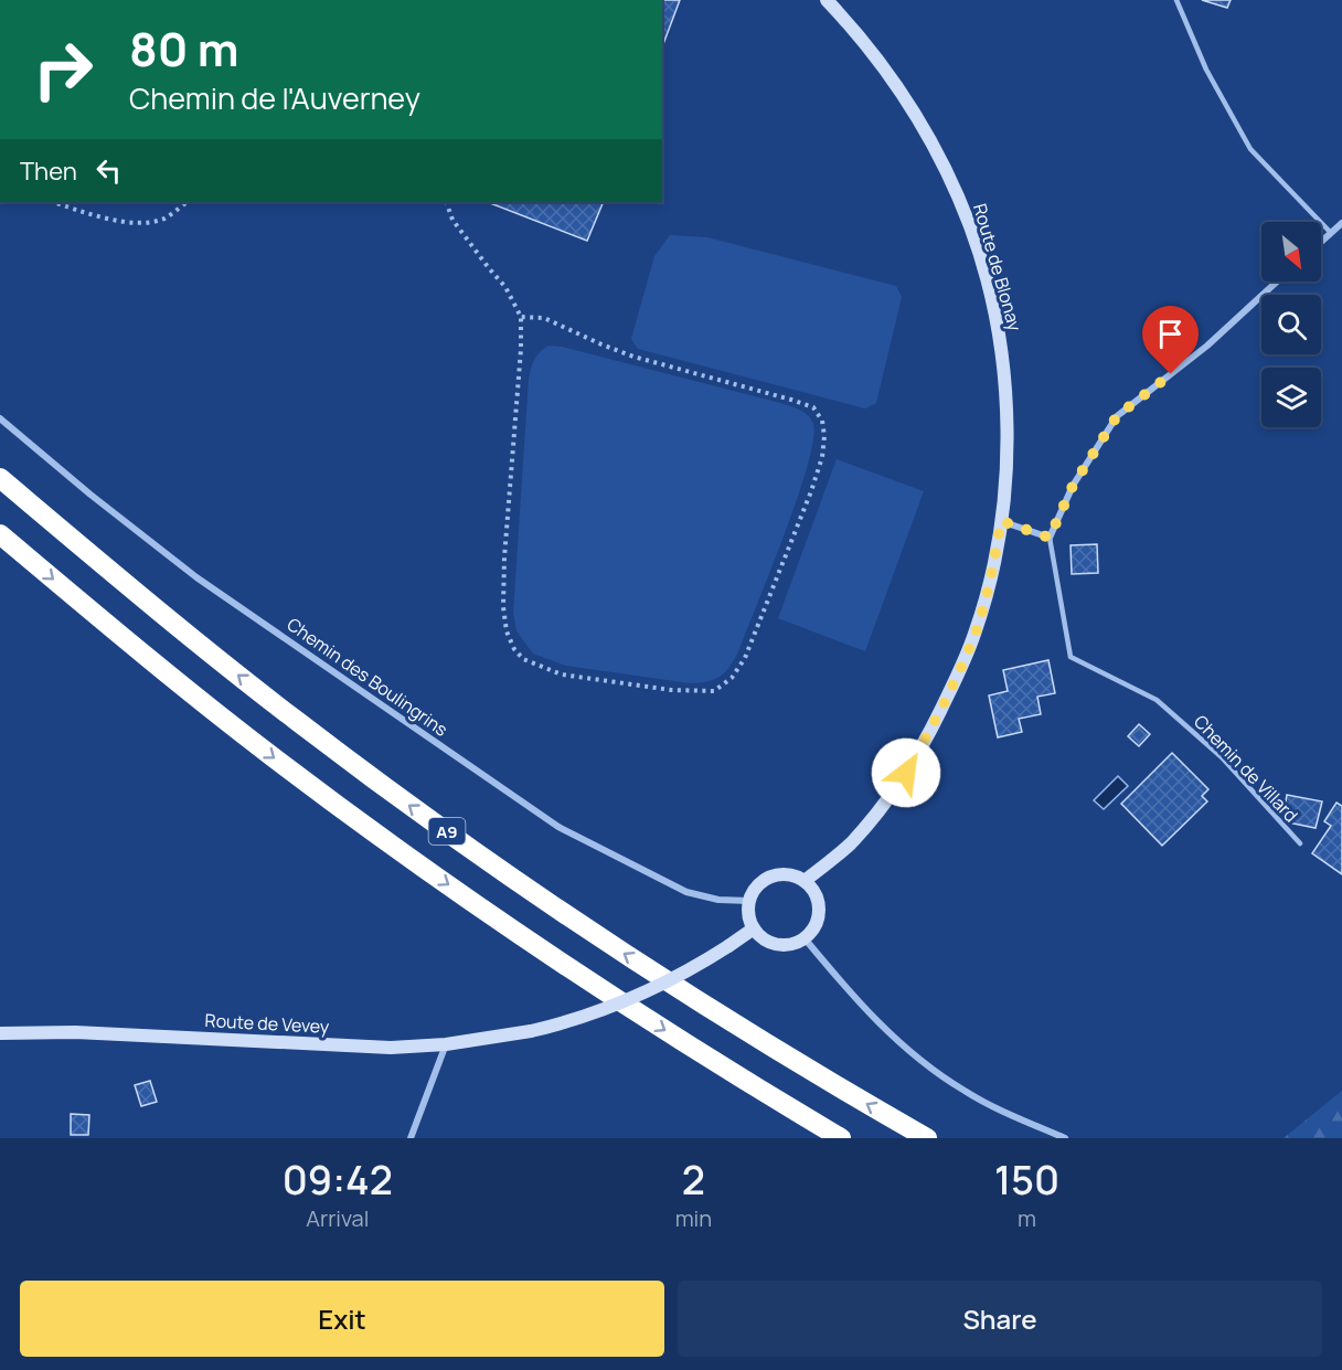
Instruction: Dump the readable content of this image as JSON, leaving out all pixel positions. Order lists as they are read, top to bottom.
{
  "streets": {
    "highway": ["A9"],
    "street": ["Route de Blonay", "Chemin des Boulingrins", "Route de Vevey"],
    "lane": ["Chemin de Villard"]
  },
  "crossings": [
    ["Route de Blonay", "Chemin des Boulingrins"],
    ["Route de Blonay", "Route de Vevey"],
    ["Chemin des Boulingrins", "Route de Vevey"]
  ],
  "north": "bottom right",
  "page": {
    "turn": ["80 m", "Chemin de l'Auverney"],
    "then": "Then",
    "eta": [
      "09:42",
      "Arrival",
      "2",
      "min",
      "150",
      "m"
    ],
    "buttons": ["Exit", "Share"]
  }
}
